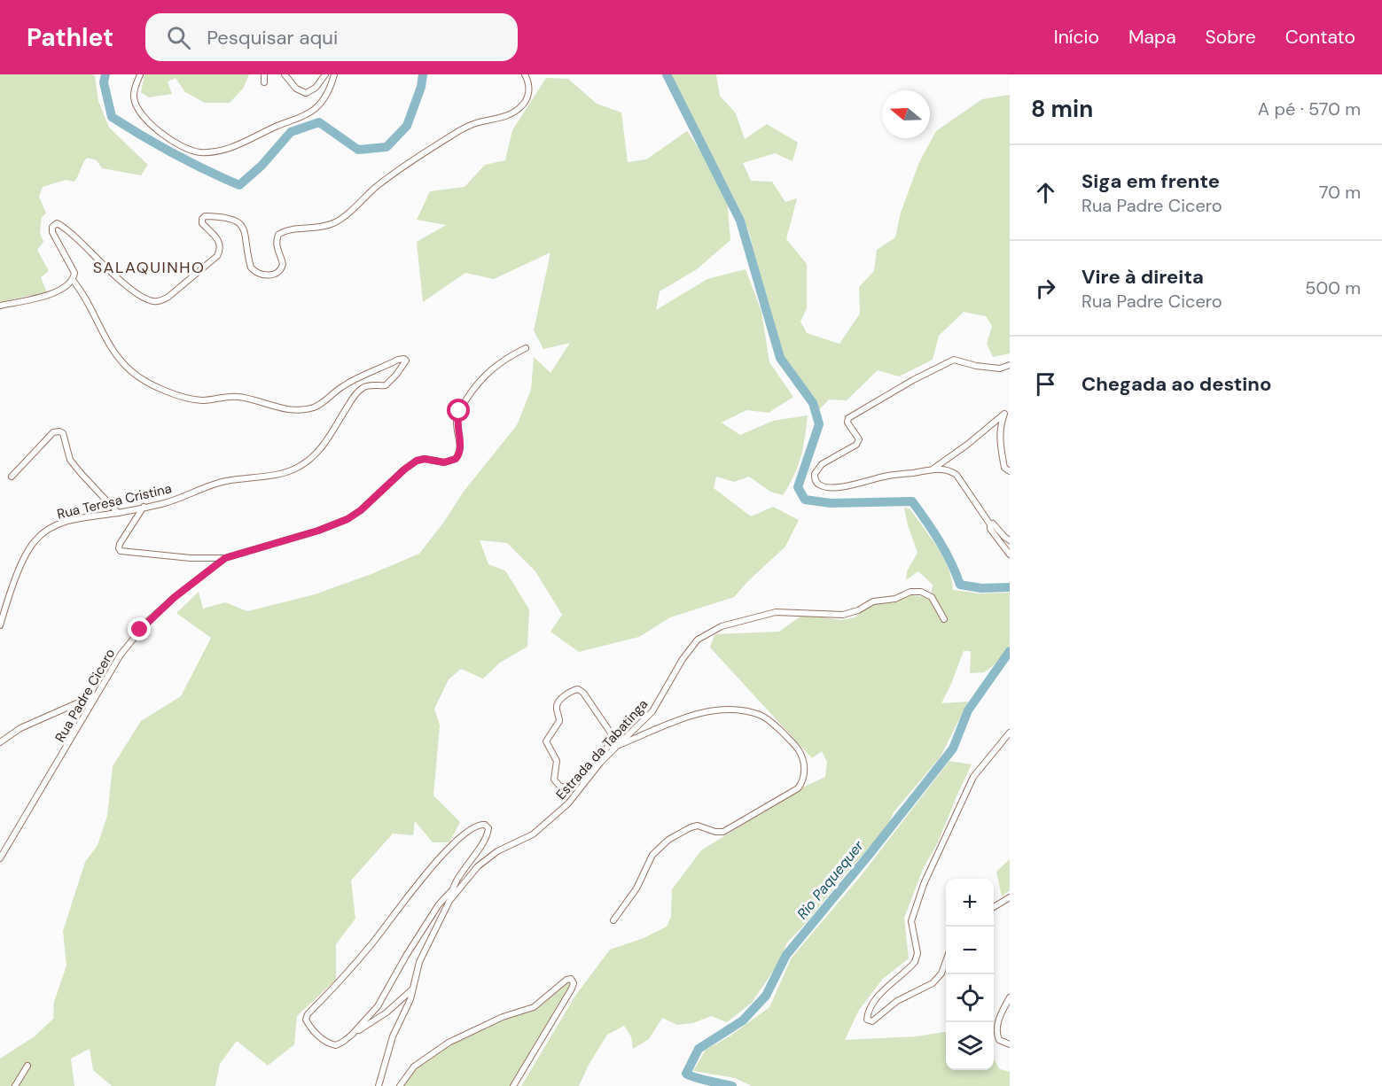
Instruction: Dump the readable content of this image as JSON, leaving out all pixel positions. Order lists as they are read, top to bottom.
{
  "streets": {
    "street": ["Rua Teresa Cristina", "Rua Padre Cicero", "Estrada da Tabatinga"]
  },
  "districts": ["SALAQUINHO"],
  "water": ["Rio Paquequer"],
  "north": "left",
  "page": {
    "header": "Pathlet",
    "search": "Pesquisar aqui",
    "nav": [
      "Início",
      "Mapa",
      "Sobre",
      "Contato"
    ],
    "heading": ["8 min", "A pé · 570 m"],
    "list": [
      ["Siga em frente", "Rua Padre Cicero", "70 m"],
      ["Vire à direita", "Rua Padre Cicero", "500 m"],
      "Chegada ao destino"
    ],
    "map_buttons": ["+", "−"]
  }
}
